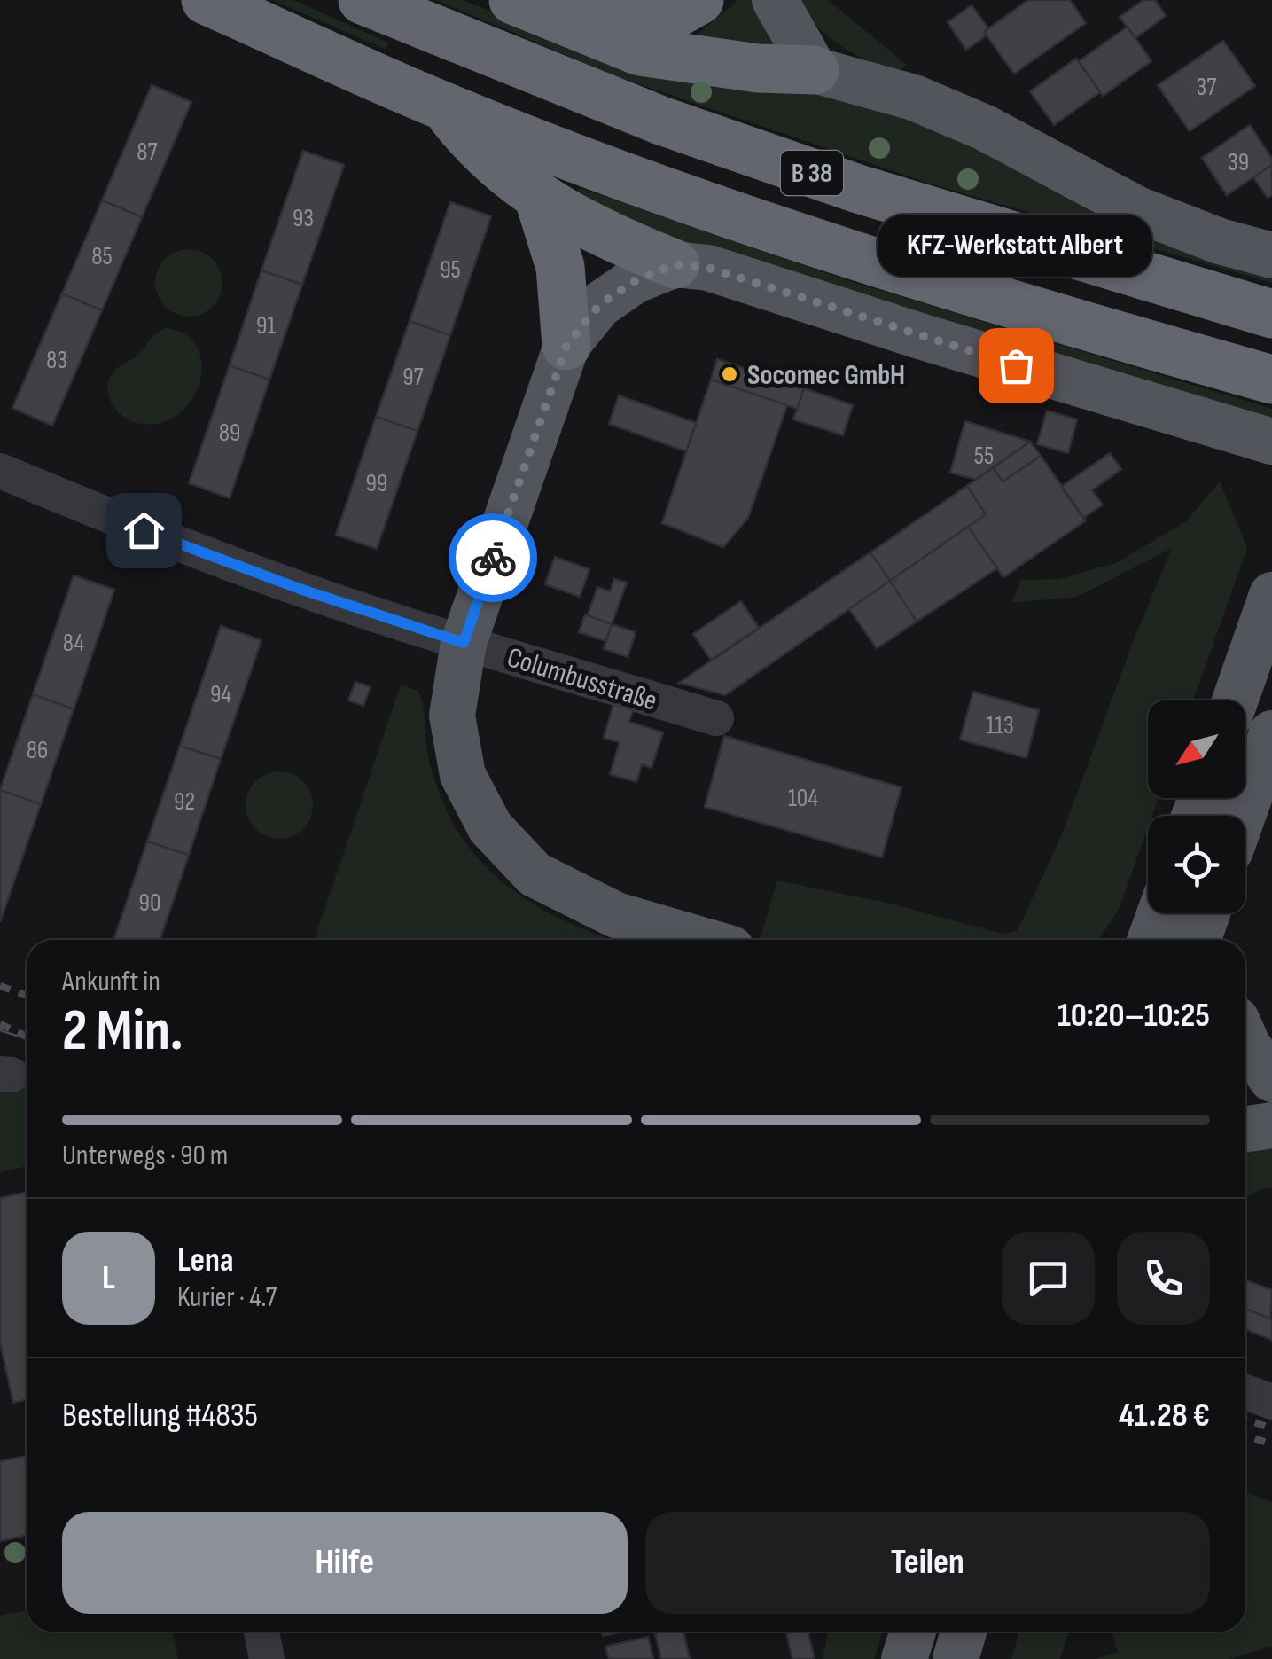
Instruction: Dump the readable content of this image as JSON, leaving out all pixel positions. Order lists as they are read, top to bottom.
{
  "streets": {
    "highway": ["B 38"],
    "street": ["Columbusstraße"]
  },
  "places": ["KFZ-Werkstatt Albert", "Socomec GmbH"],
  "house_numbers": [
    "37",
    "87",
    "39",
    "93",
    "85",
    "95",
    "91",
    "83",
    "97",
    "89",
    "55",
    "99",
    "84",
    "94",
    "113",
    "86",
    "104",
    "92",
    "90"
  ],
  "north": "bottom left",
  "page": {
    "bubble": "KFZ-Werkstatt Albert",
    "heading": ["2 Min.", "Ankunft in", "10:20–10:25"],
    "panel": [
      "Lena",
      "Kurier · 4.7",
      "Bestellung #4835",
      "41.28 €"
    ],
    "bar": "Unterwegs · 90 m",
    "round": "L",
    "buttons": ["Hilfe", "Teilen"]
  }
}
